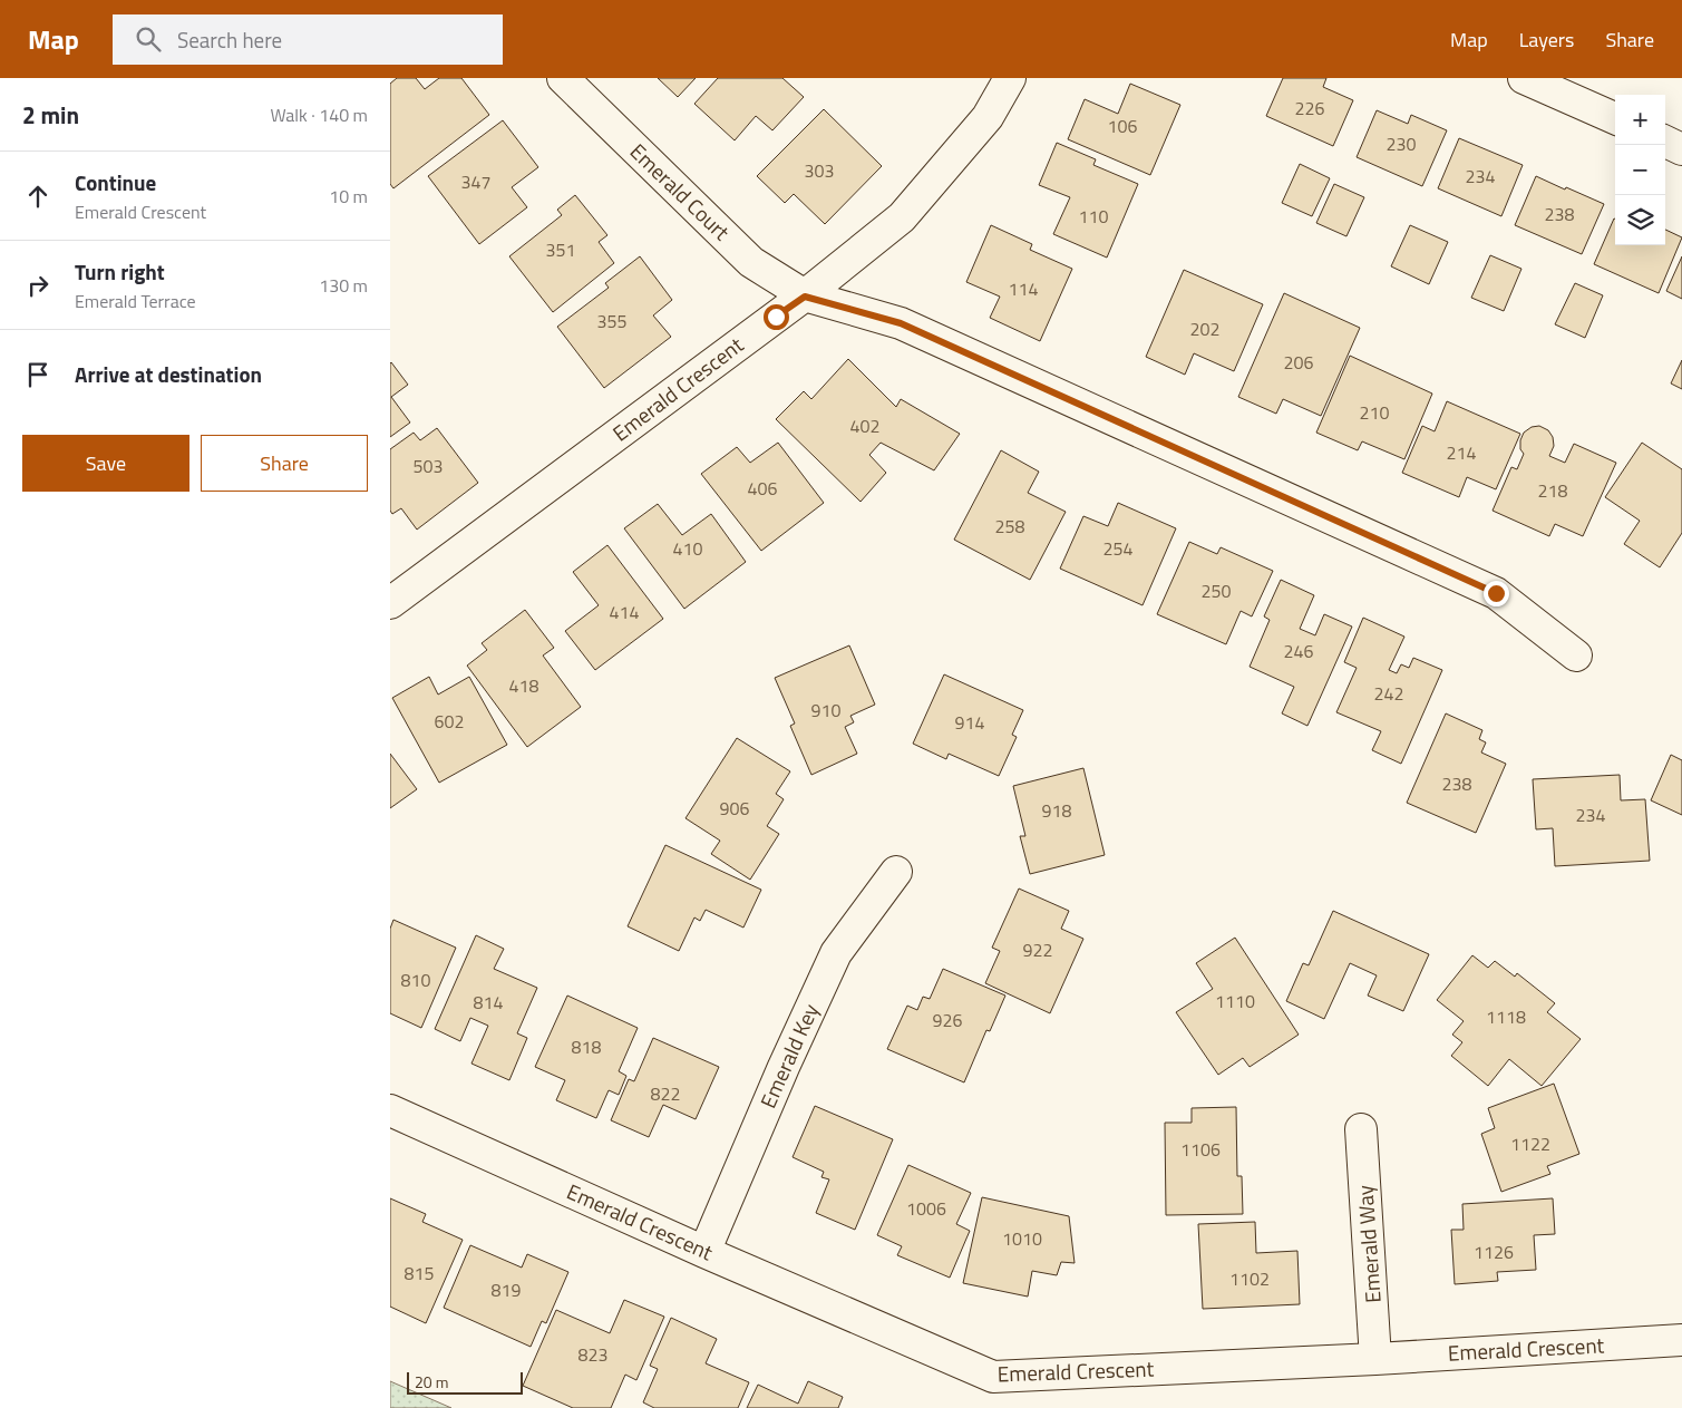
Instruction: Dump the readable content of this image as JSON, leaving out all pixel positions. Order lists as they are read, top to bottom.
{
  "streets": {
    "street": [
      "Emerald Court",
      "Emerald Crescent",
      "Emerald Key",
      "Emerald Way"
    ]
  },
  "crossings": [
    ["Emerald Court", "Emerald Crescent"],
    ["Emerald Crescent", "Emerald Key"],
    ["Emerald Crescent", "Emerald Way"]
  ],
  "house_numbers": [
    "226",
    "106",
    "230",
    "303",
    "234",
    "347",
    "238",
    "110",
    "351",
    "114",
    "355",
    "202",
    "206",
    "210",
    "402",
    "214",
    "503",
    "406",
    "218",
    "258",
    "410",
    "254",
    "250",
    "414",
    "246",
    "418",
    "242",
    "910",
    "602",
    "914",
    "238",
    "906",
    "918",
    "234",
    "922",
    "810",
    "1110",
    "814",
    "1118",
    "926",
    "818",
    "822",
    "1122",
    "1106",
    "1006",
    "1010",
    "1126",
    "815",
    "1102",
    "819",
    "823"
  ],
  "scale_bar": "20 m",
  "page": {
    "header": "Map",
    "search": "Search here",
    "nav": ["Map", "Layers", "Share"],
    "heading": ["2 min", "Walk · 140 m"],
    "map_buttons": ["+", "−"],
    "list": [
      ["Continue", "Emerald Crescent", "10 m"],
      ["Turn right", "Emerald Terrace", "130 m"],
      "Arrive at destination"
    ],
    "buttons": ["Save", "Share"],
    "scale": "20 m"
  }
}
